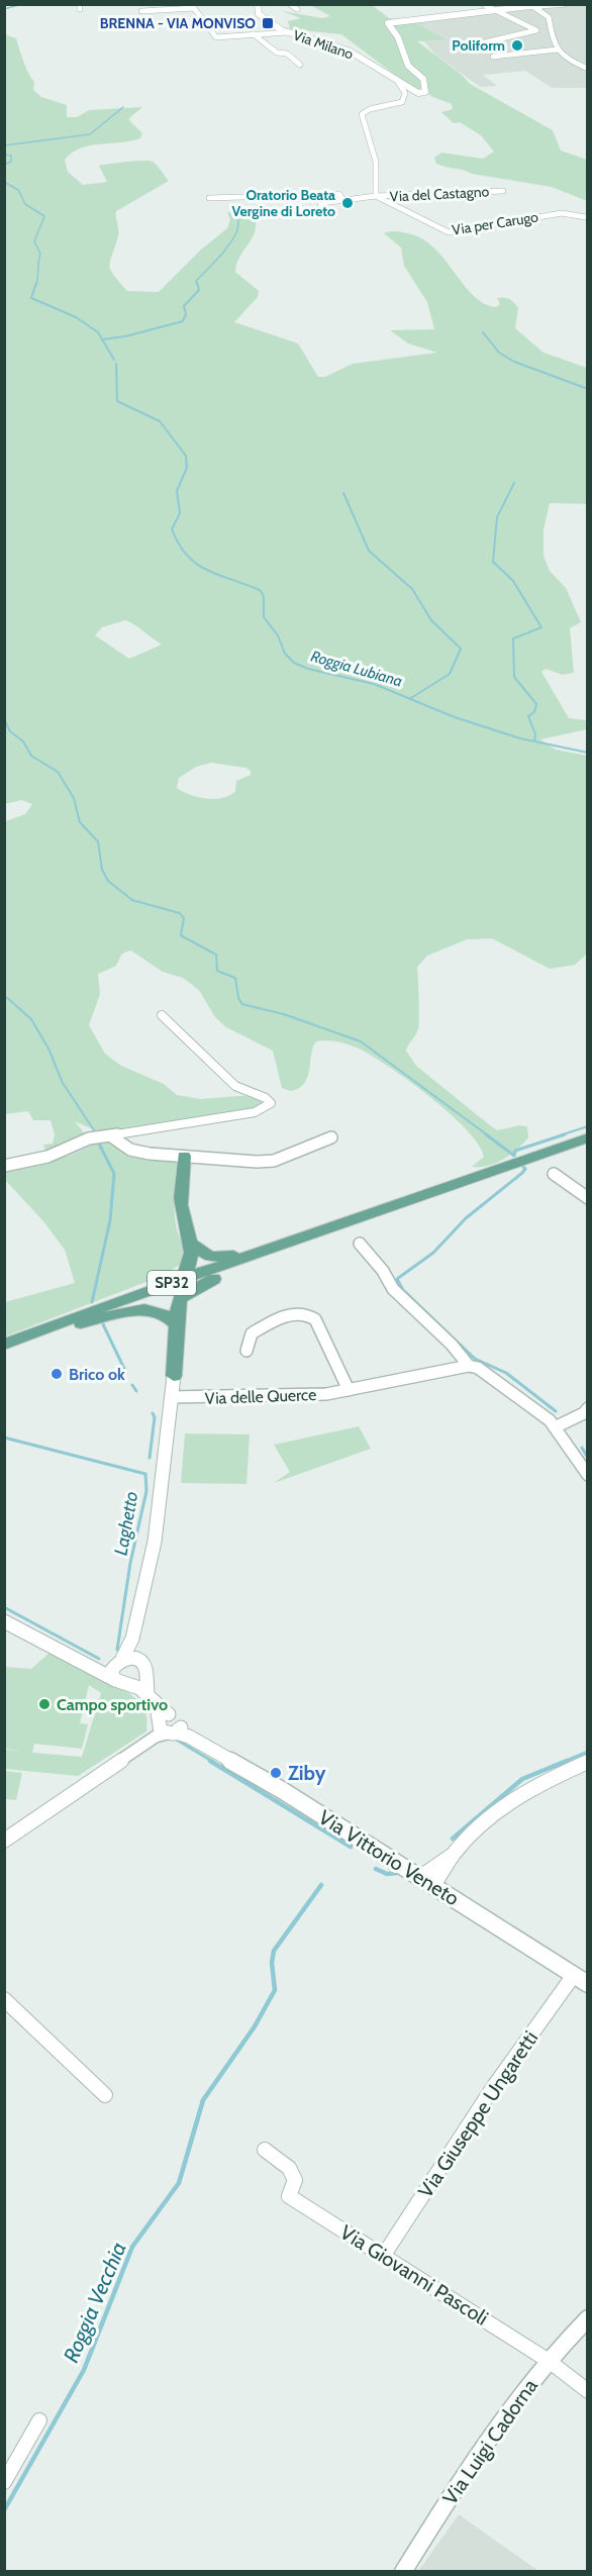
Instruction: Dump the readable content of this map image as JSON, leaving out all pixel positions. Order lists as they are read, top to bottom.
{
  "streets": {
    "main road": ["SP32"],
    "street": [
      "Via Milano",
      "Via del Castagno",
      "Via per Carugo",
      "Via delle Querce",
      "Via Vittorio Veneto",
      "Via Giuseppe Ungaretti",
      "Via Giovanni Pascoli",
      "Via Luigi Cadorna"
    ]
  },
  "crossings": [
    ["Via del Castagno", "Via per Carugo"],
    ["Via Vittorio Veneto", "Via Giuseppe Ungaretti"],
    ["Via Giuseppe Ungaretti", "Via Giovanni Pascoli"],
    ["Via Giovanni Pascoli", "Via Luigi Cadorna"]
  ],
  "water": ["Roggia Lubiana", "Laghetto", "Roggia Vecchia"],
  "places": {
    "transit": ["BRENNA - VIA MONVISO"],
    "other": [
      "Poliform",
      "Oratorio Beata Vergine di Loreto",
      "Brico ok",
      "Campo sportivo",
      "Ziby"
    ]
  }
}
